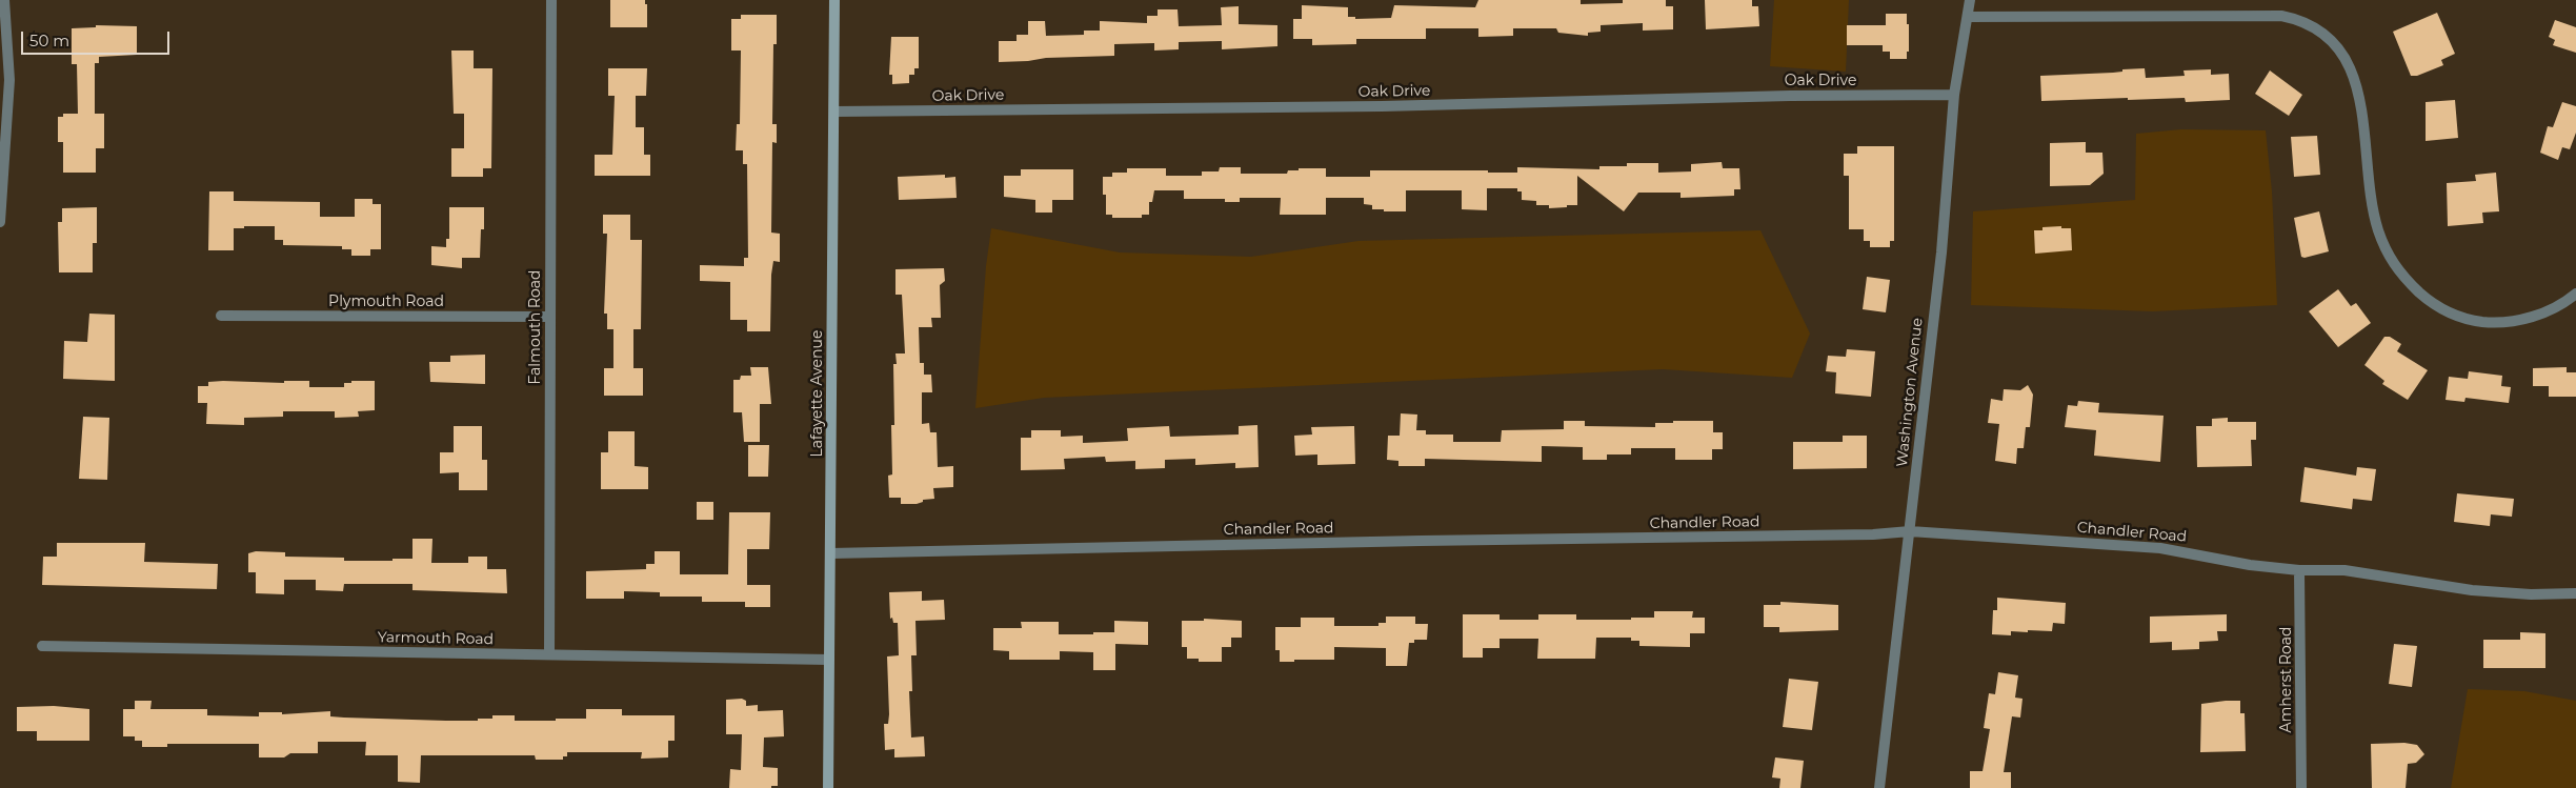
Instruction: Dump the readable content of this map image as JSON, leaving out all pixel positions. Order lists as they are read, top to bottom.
{
  "streets": {
    "street": [
      "Oak Drive",
      "Plymouth Road",
      "Falmouth Road",
      "Washington Avenue",
      "Lafayette Avenue",
      "Chandler Road",
      "Yarmouth Road",
      "Amherst Road"
    ]
  },
  "crossings": [
    ["Oak Drive", "Washington Avenue"],
    ["Oak Drive", "Lafayette Avenue"],
    ["Plymouth Road", "Falmouth Road"],
    ["Falmouth Road", "Yarmouth Road"],
    ["Washington Avenue", "Chandler Road"],
    ["Lafayette Avenue", "Chandler Road"],
    ["Lafayette Avenue", "Yarmouth Road"],
    ["Chandler Road", "Amherst Road"]
  ],
  "scale_bar": "50 m"
}
